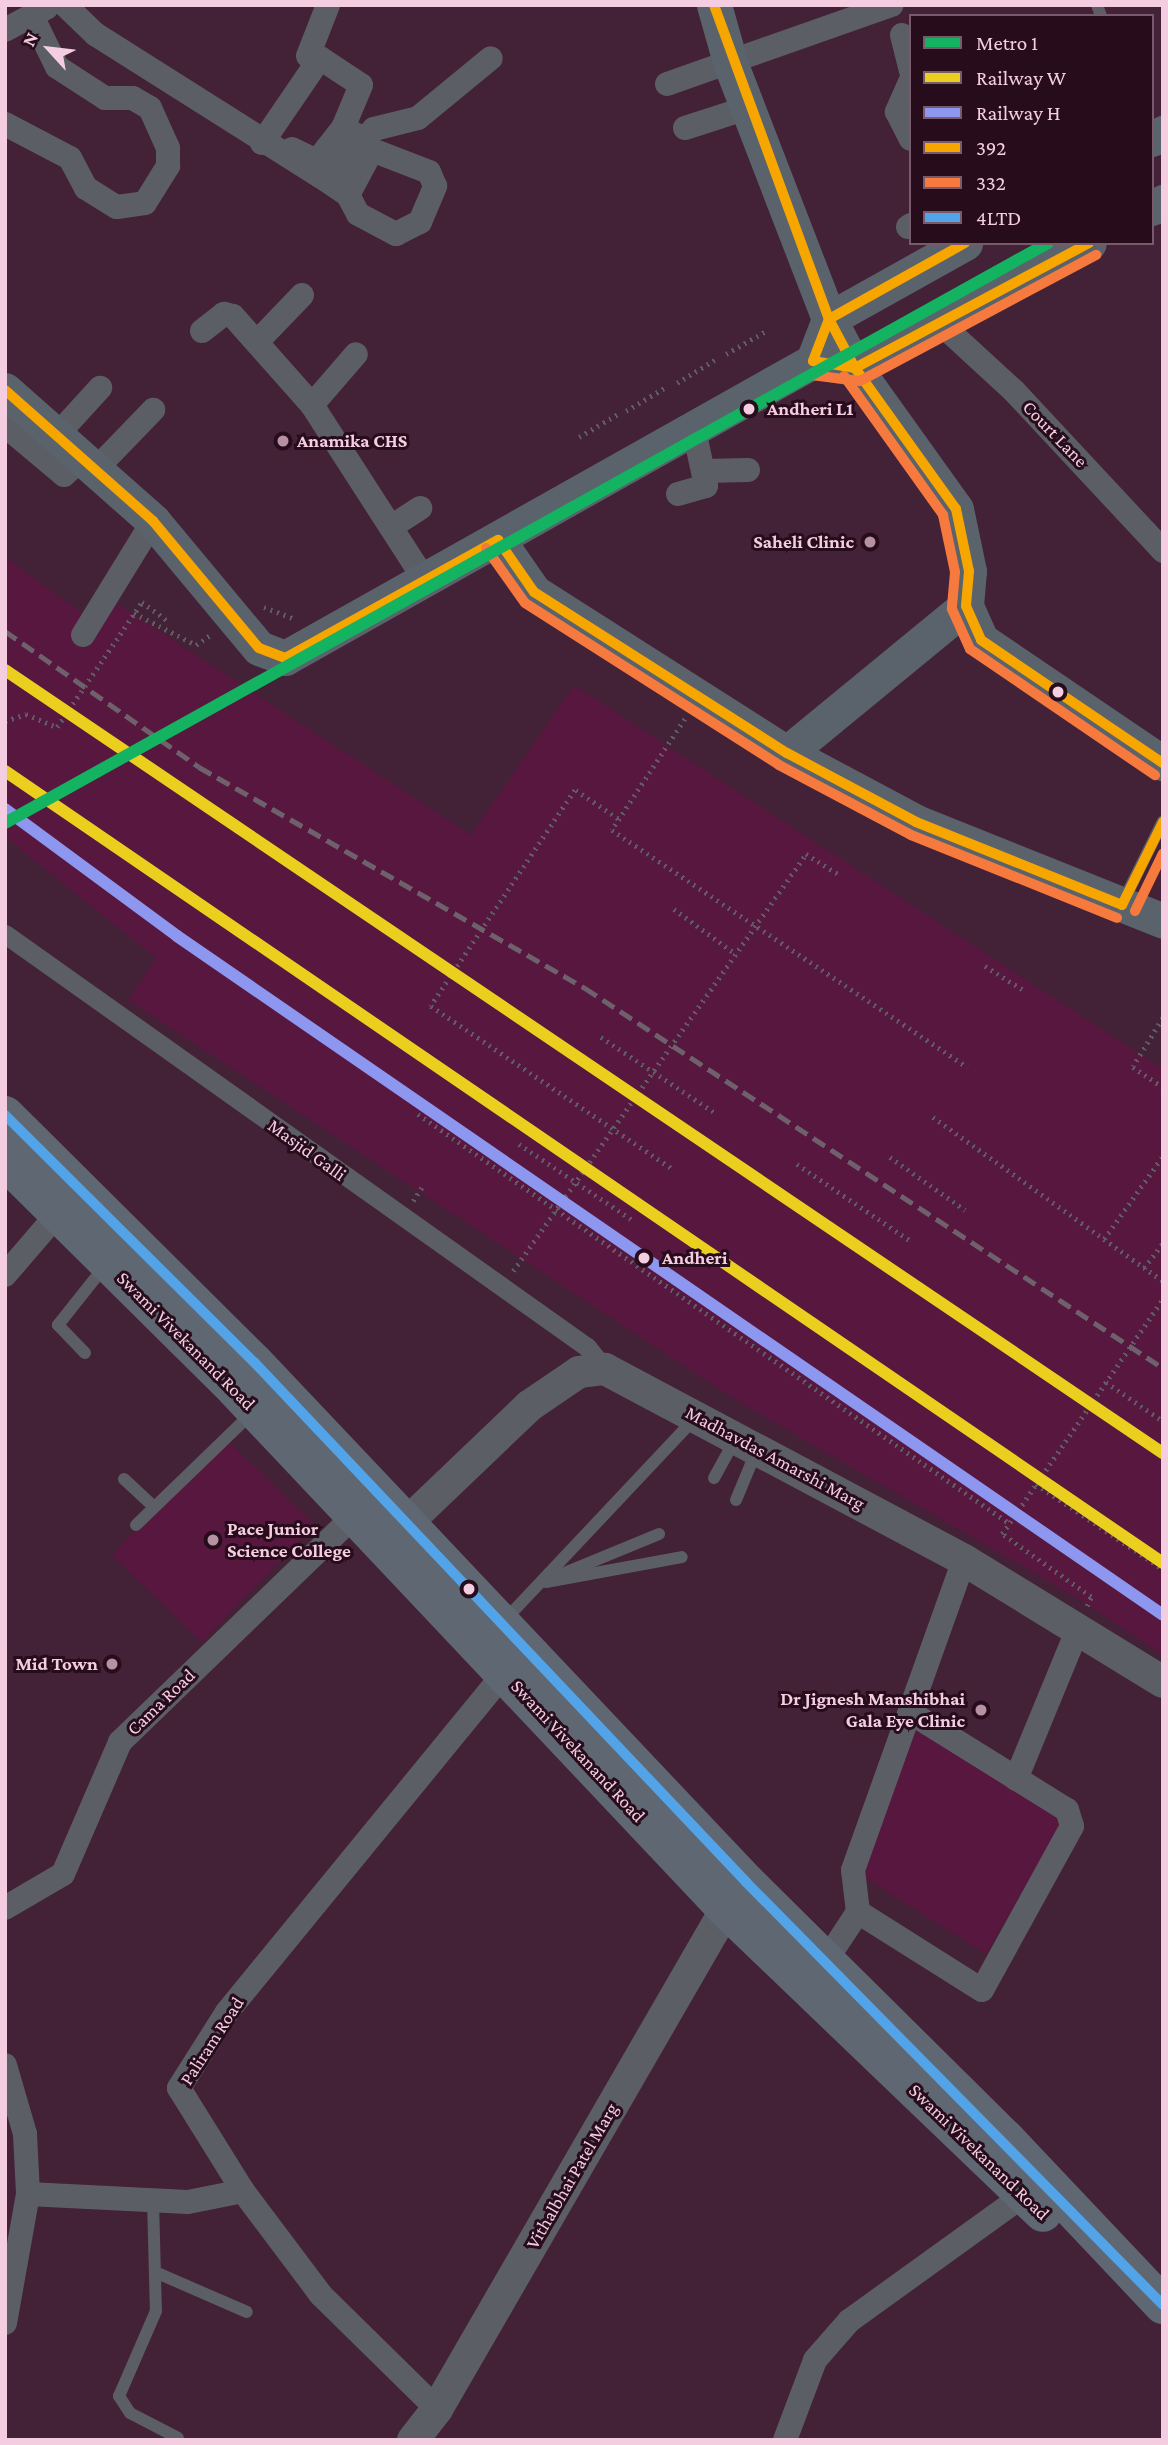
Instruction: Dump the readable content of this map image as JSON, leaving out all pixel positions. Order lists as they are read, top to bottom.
{
  "streets": {
    "main road": ["Swami Vivekanand Road"],
    "street": [
      "Court Lane",
      "Masjid Galli",
      "Madhavdas Amarshi Marg",
      "Cama Road",
      "Paliram Road",
      "Vithalbhai Patel Marg"
    ]
  },
  "crossings": [
    ["Masjid Galli", "Madhavdas Amarshi Marg"],
    ["Swami Vivekanand Road", "Cama Road"],
    ["Swami Vivekanand Road", "Paliram Road"],
    ["Swami Vivekanand Road", "Vithalbhai Patel Marg"],
    ["Paliram Road", "Vithalbhai Patel Marg"]
  ],
  "places": [
    "Andheri L1",
    "Anamika CHS",
    "Saheli Clinic",
    "Andheri",
    "Pace Junior Science College",
    "Mid Town",
    "Dr Jignesh Manshibhai Gala Eye Clinic"
  ],
  "lines": [
    "transit line 392",
    "metro line 1",
    "transit line 332",
    "rail line W",
    "rail line H",
    "transit line 4LTD"
  ],
  "legend": [
    "Metro 1",
    "Railway W",
    "Railway H",
    "392",
    "332",
    "4LTD"
  ],
  "north": "top left"
}
